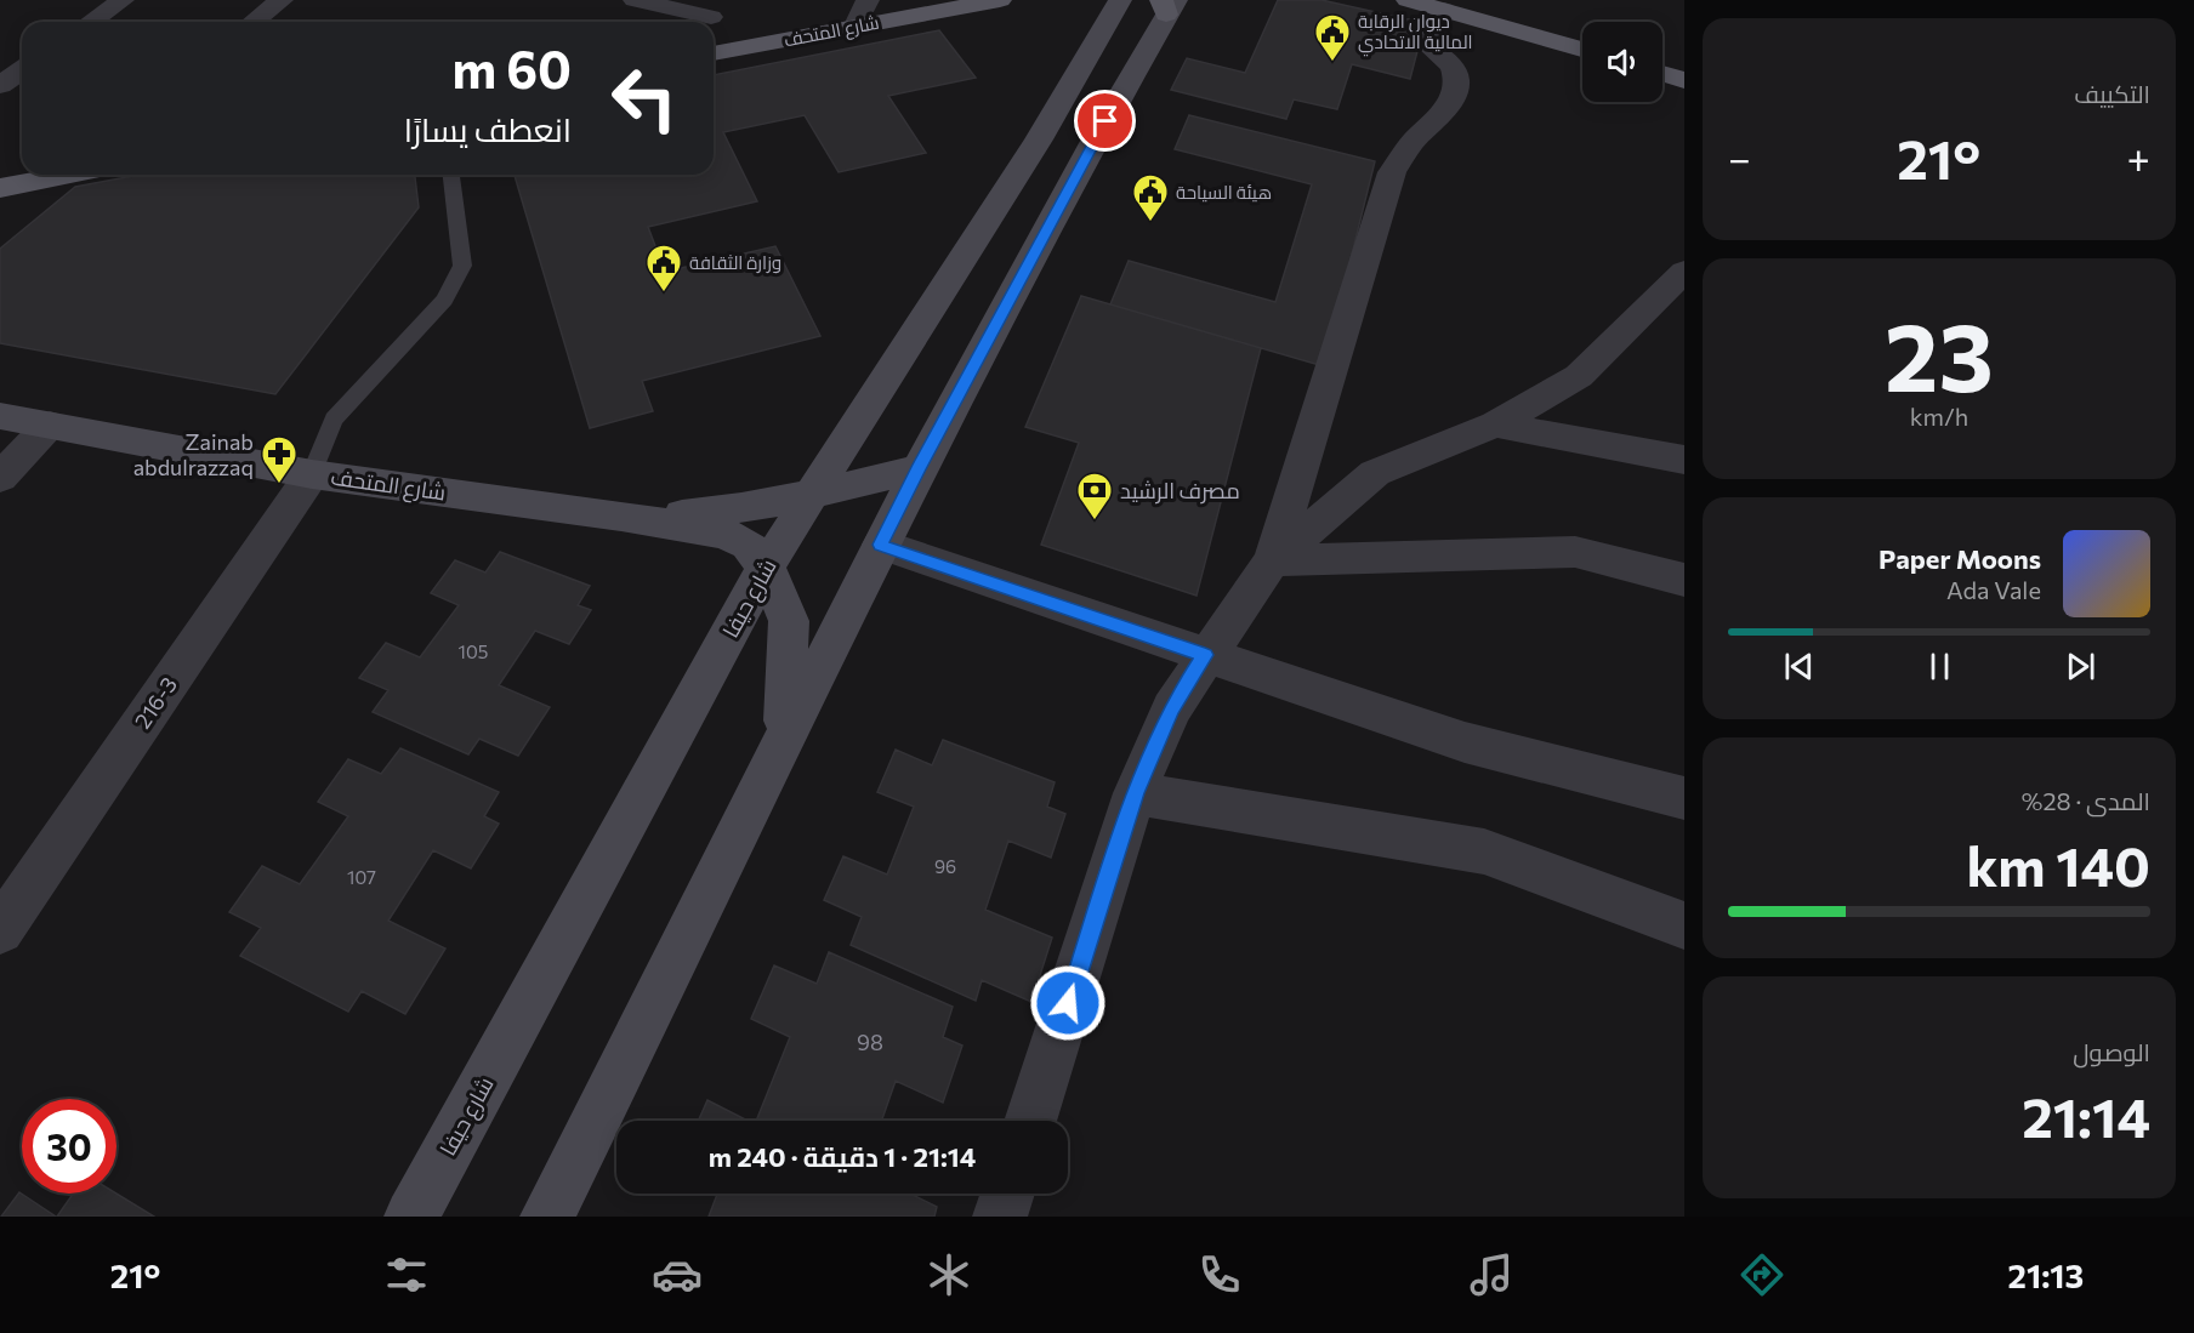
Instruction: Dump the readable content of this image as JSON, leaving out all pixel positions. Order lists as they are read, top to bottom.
{
  "streets": {
    "main road": ["شارع المتحف", "شارع حيفا"],
    "street": ["216-3"]
  },
  "crossings": [
    ["شارع المتحف", "شارع حيفا"],
    ["شارع المتحف", "216-3"]
  ],
  "places": {
    "public building": ["ديوان الرقابة المالية الاتحادي", "هيئة السياحة", "وزارة الثقافة"],
    "pharmacy": ["Zainab abdulrazzaq"],
    "bank": ["مصرف الرشيد"]
  },
  "house_numbers": [
    "105",
    "96",
    "107",
    "98"
  ],
  "page": {
    "tile": [
      "التكييف",
      ["23", "km/h"],
      ["المدى · 28%", "140 km"],
      ["الوصول", "21:14"]
    ],
    "turn": ["60 m", "انعطف يسارًا"],
    "heat": ["−", "21°", "+"],
    "song": ["Paper Moons", "Ada Vale"],
    "limit": "30",
    "trip": "21:14 · 1 دقيقة · 240 m",
    "tabs": ["21:13", "21°"]
  }
}
